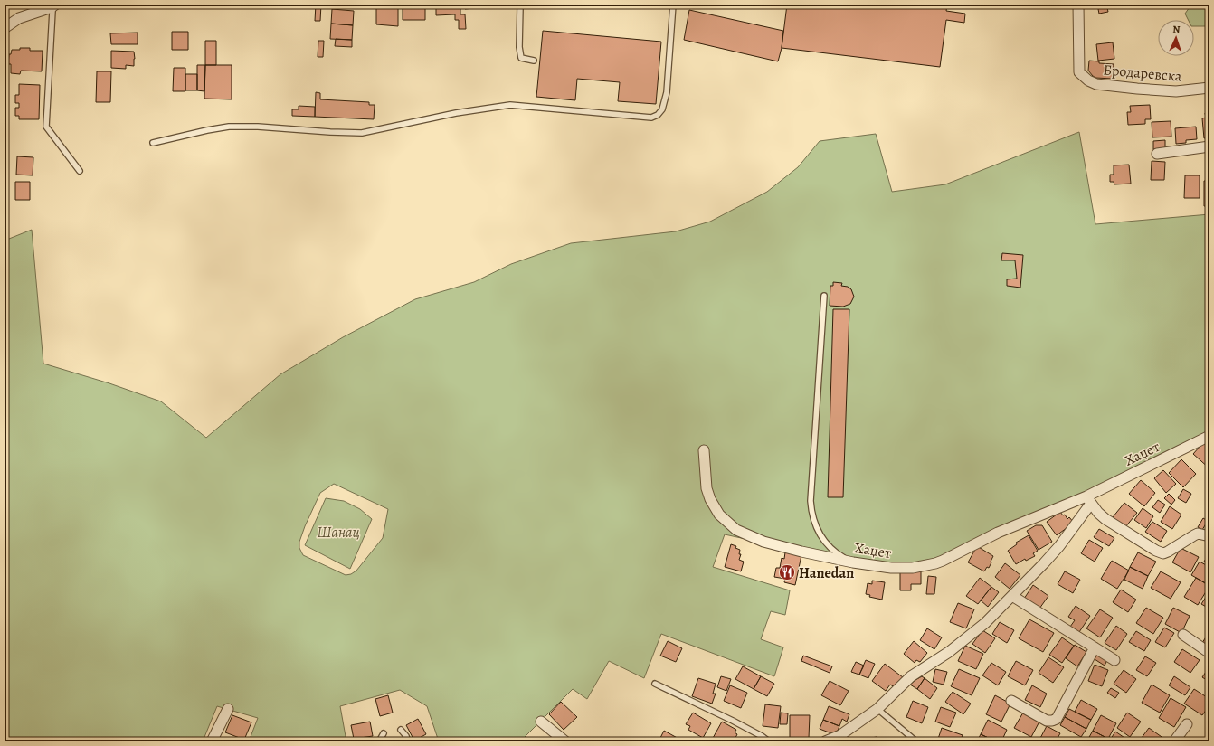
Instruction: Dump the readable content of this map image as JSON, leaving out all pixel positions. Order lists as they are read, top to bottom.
{
  "streets": {
    "street": ["Бродаревска", "Хаџет"]
  },
  "parks": ["Шанац"],
  "places": {
    "restaurant": ["Hanedan"]
  },
  "north": "top"
}
